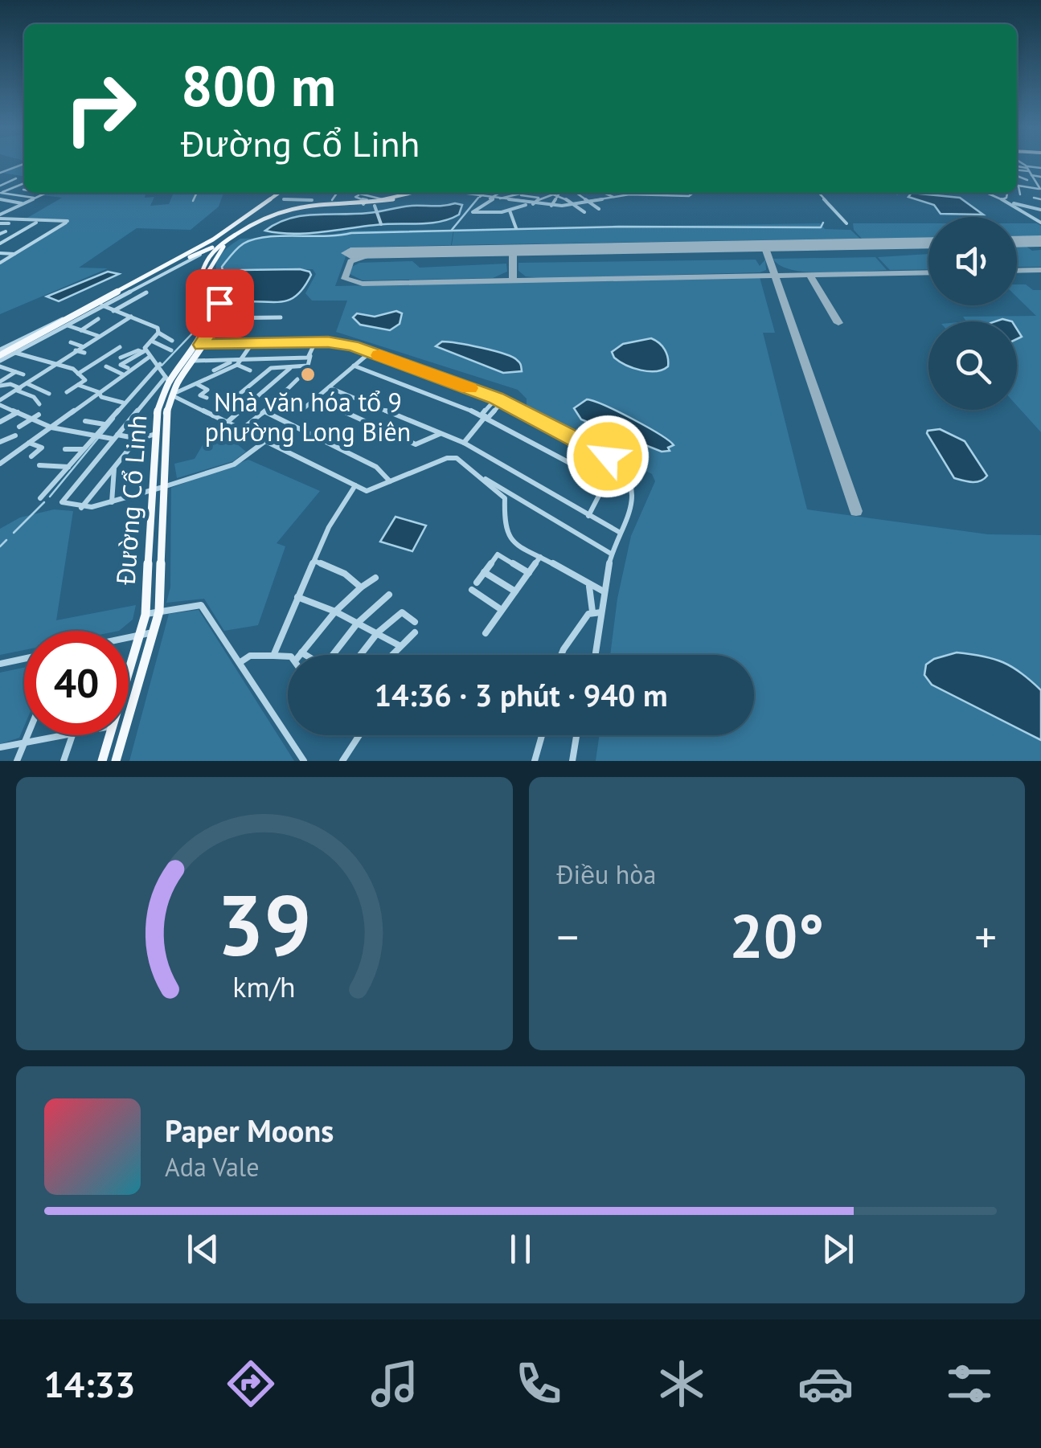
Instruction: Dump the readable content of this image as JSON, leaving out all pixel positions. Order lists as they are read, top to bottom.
{
  "streets": {
    "main road": ["Đường Cổ Linh"]
  },
  "places": ["Nhà văn hóa tổ 9 phường Long Biên"],
  "page": {
    "turn": ["800 m", "Đường Cổ Linh"],
    "limit": "40",
    "trip": "14:36 · 3 phút · 940 m",
    "tile": "Điều hòa",
    "heat": ["−", "20°", "+"],
    "song": ["Paper Moons", "Ada Vale"],
    "tabs": "14:33",
    "gauge": ["39", "km/h"]
  }
}
